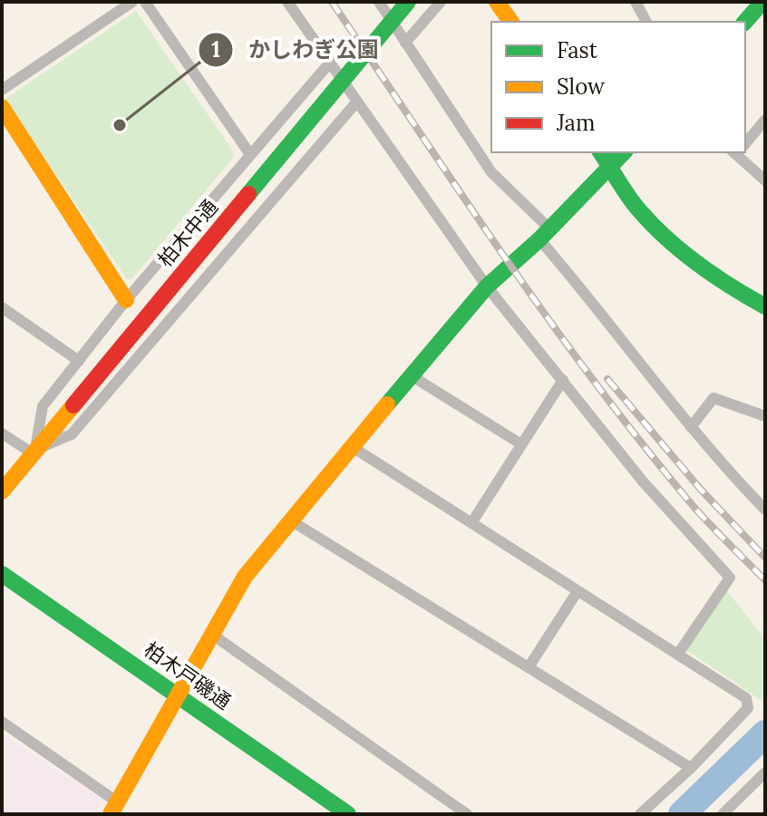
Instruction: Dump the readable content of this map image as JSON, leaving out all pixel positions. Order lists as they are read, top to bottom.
{
  "streets": {
    "street": ["柏木中通", "柏木戸磯通"]
  },
  "places": ["かしわぎ公園"],
  "legend": ["Fast", "Slow", "Jam"]
}
